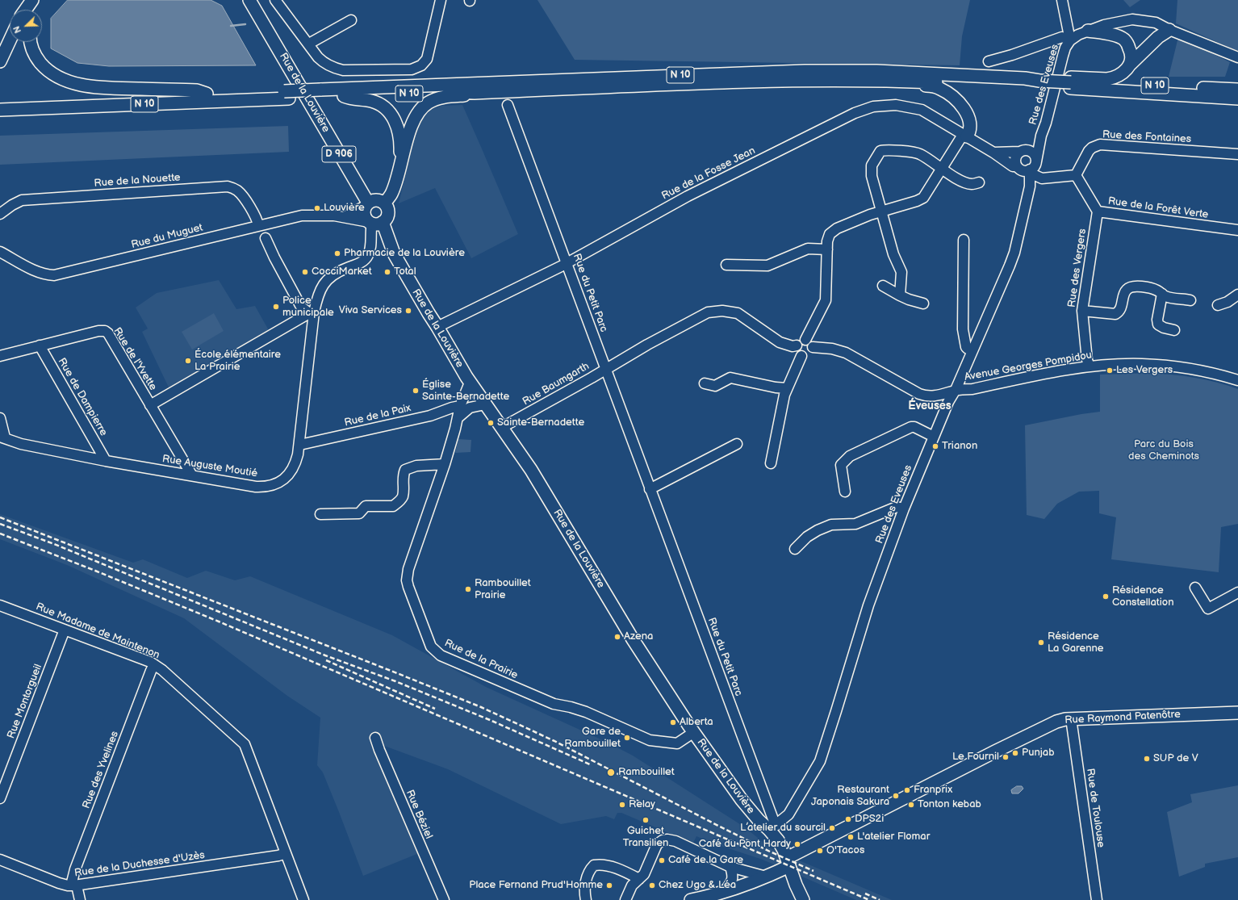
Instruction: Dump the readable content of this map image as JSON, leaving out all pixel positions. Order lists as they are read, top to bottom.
{
  "streets": {
    "main road": [
      "N 10",
      "Rue de la Louvière",
      "D 906",
      "Rue Raymond Patenôtre"
    ],
    "street": [
      "Rue des Eveuses",
      "Rue des Fontaines",
      "Rue de la Fosse Jean",
      "Rue de la Nouette",
      "Rue de la Forêt Verte",
      "Rue du Muguet",
      "Rue des Vergers",
      "Rue du Petit Parc",
      "Rue de l'Yvette",
      "Avenue Georges Pompidou",
      "Rue Baumgarth",
      "Rue de Dampierre",
      "Rue de la Paix",
      "Rue Auguste Moutié",
      "Rue Madame de Maintenon",
      "Rue de la Prairie",
      "Rue Montorgueil",
      "Rue des Yvelines",
      "Rue de Toulouse",
      "Rue Béziel",
      "Rue de la Duchesse d'Uzès"
    ]
  },
  "crossings": [
    ["Rue des Eveuses", "Rue de la Louvière"],
    ["Rue des Eveuses", "Rue de la Fosse Jean"],
    ["Rue des Eveuses", "Rue du Petit Parc"],
    ["Rue des Eveuses", "Avenue Georges Pompidou"],
    ["Rue de la Louvière", "Rue de la Fosse Jean"],
    ["Rue de la Louvière", "Rue du Muguet"],
    ["Rue de la Louvière", "Rue du Petit Parc"],
    ["Rue de la Louvière", "Rue Baumgarth"],
    ["Rue de la Louvière", "Rue Auguste Moutié"],
    ["Rue de la Louvière", "Rue de la Prairie"],
    ["Rue de la Louvière", "Rue Raymond Patenôtre"],
    ["Rue des Fontaines", "Rue de la Forêt Verte"],
    ["Rue de la Fosse Jean", "Rue du Petit Parc"],
    ["Rue de la Nouette", "Rue du Muguet"],
    ["Rue de la Forêt Verte", "Rue des Vergers"],
    ["Rue du Muguet", "Rue Auguste Moutié"],
    ["Rue des Vergers", "Avenue Georges Pompidou"],
    ["Rue du Petit Parc", "Rue Baumgarth"],
    ["Rue de l'Yvette", "Rue de Dampierre"],
    ["Rue de l'Yvette", "Rue Auguste Moutié"],
    ["Avenue Georges Pompidou", "Rue Baumgarth"],
    ["Rue de Dampierre", "Rue Auguste Moutié"],
    ["Rue de la Paix", "Rue Auguste Moutié"],
    ["Rue de la Paix", "Rue de la Prairie"],
    ["Rue Madame de Maintenon", "Rue Montorgueil"],
    ["Rue Madame de Maintenon", "Rue des Yvelines"],
    ["Rue Madame de Maintenon", "Rue de la Duchesse d'Uzès"],
    ["Rue Raymond Patenôtre", "Rue de Toulouse"],
    ["Rue des Yvelines", "Rue de la Duchesse d'Uzès"]
  ],
  "districts": ["Éveuses"],
  "parks": ["Parc du Bois des Cheminots"],
  "places": [
    "Louvière",
    "Pharmacie de la Louvière",
    "CocciMarket",
    "Total",
    "Police municipale",
    "Viva Services",
    "École élémentaire La Prairie",
    "Les Vergers",
    "Église Sainte-Bernadette",
    "Sainte-Bernadette",
    "Trianon",
    "Rambouillet Prairie",
    "Résidence Constellation",
    "Azena",
    "Résidence La Garenne",
    "Alberta",
    "Gare de Rambouillet",
    "Punjab",
    "Le Fournil",
    "SUP de V",
    "Rambouillet",
    "Franprix",
    "Restaurant Japonais Sakura",
    "Relay",
    "Tonton kebab",
    "DPS2i",
    "Guichet Transilien",
    "L’atelier du sourcil",
    "L'atelier Flomar",
    "Café du Pont Hardy",
    "O'Tacos",
    "Café de la Gare",
    "Place Fernand Prud'Homme",
    "Chez Ugo & Léa"
  ],
  "north": "bottom left"
}
